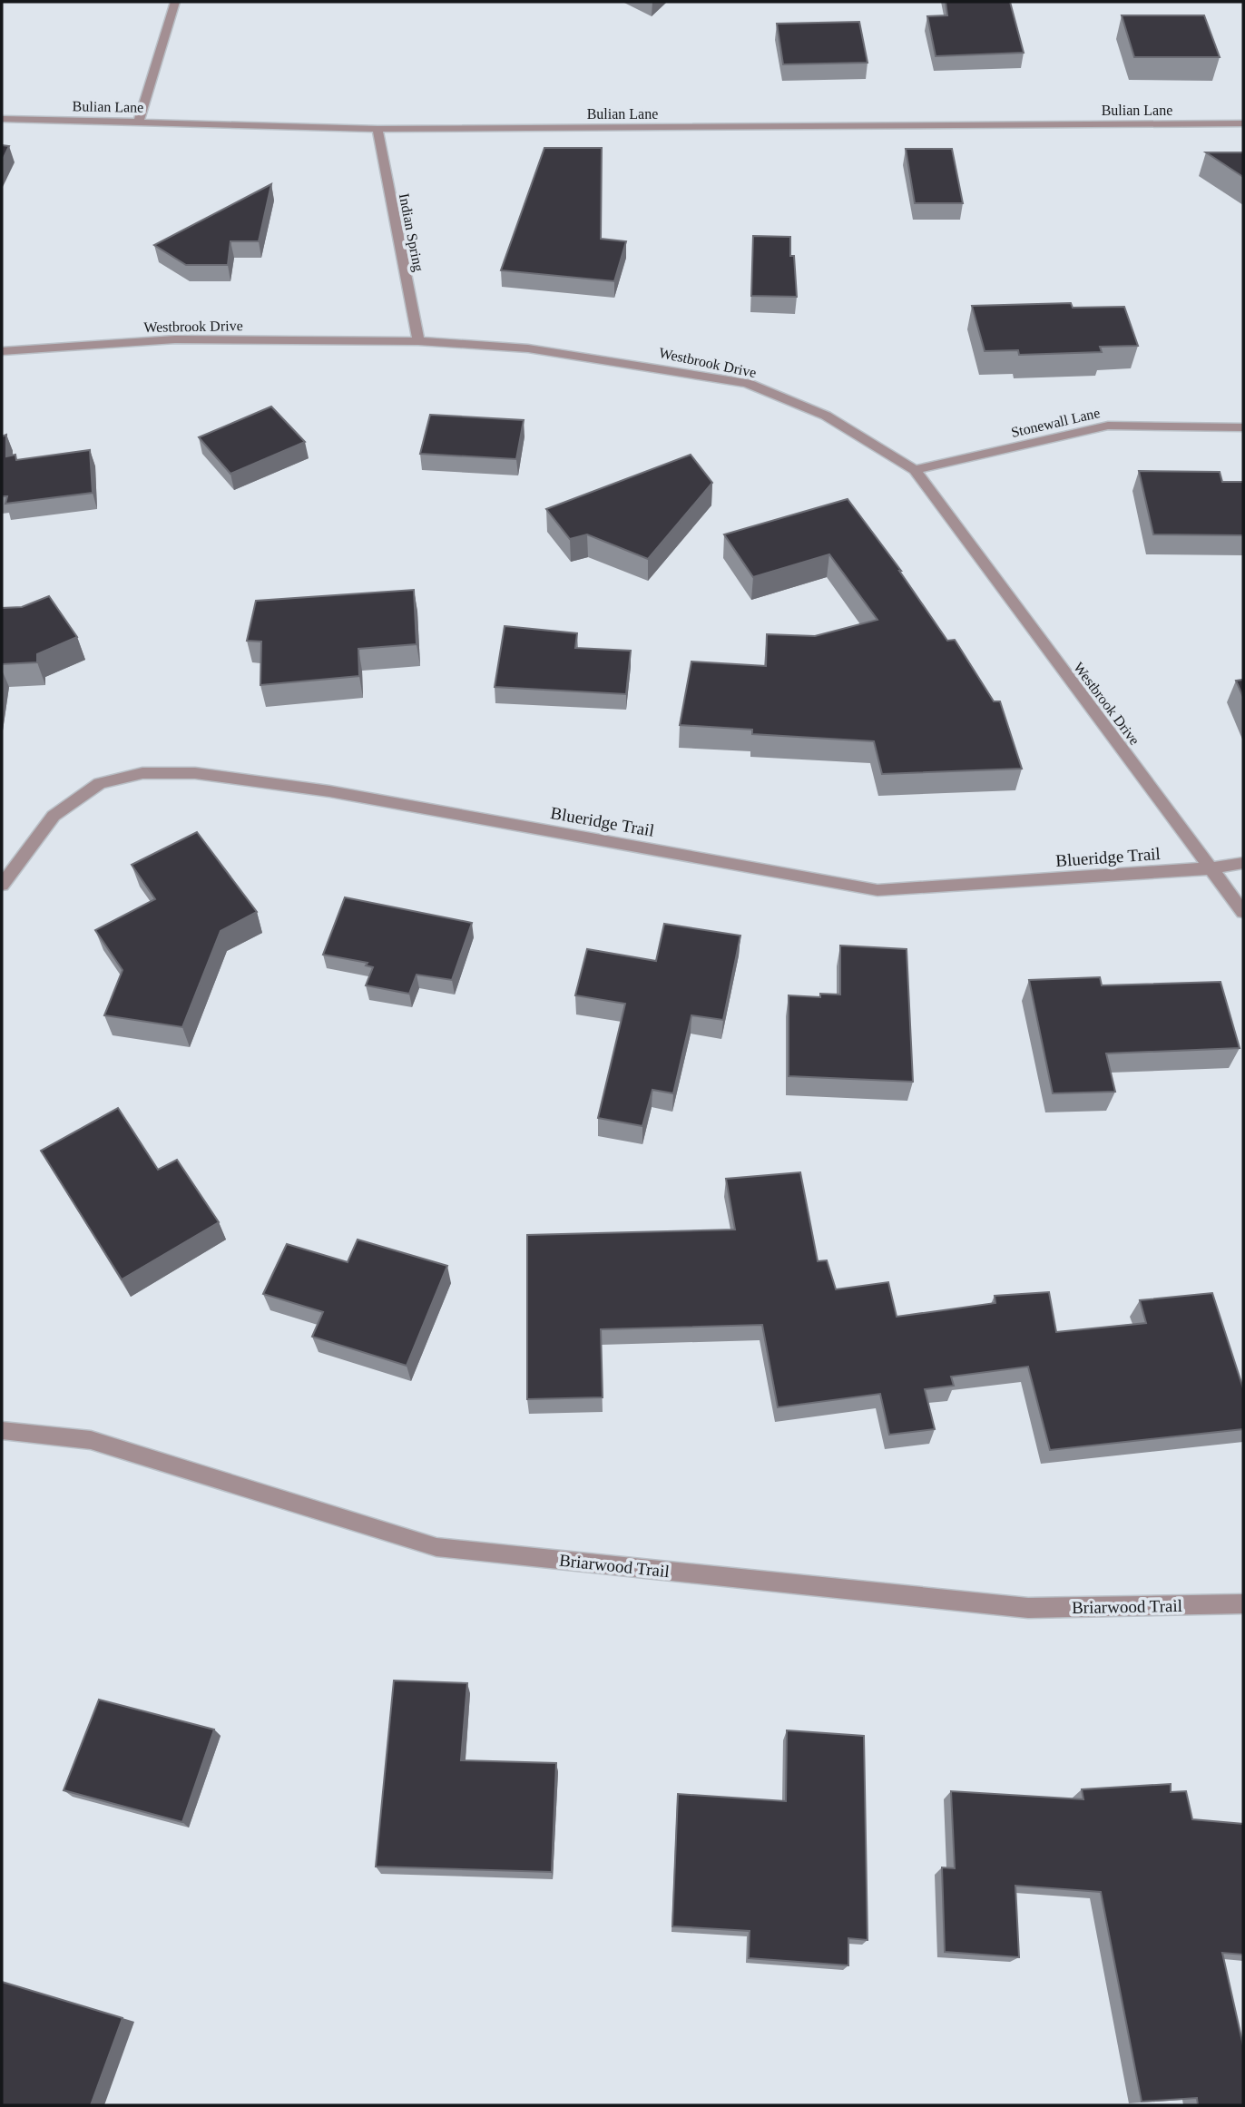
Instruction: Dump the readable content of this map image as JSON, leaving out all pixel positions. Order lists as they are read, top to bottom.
{
  "streets": {
    "street": [
      "Bulian Lane",
      "Indian Spring",
      "Westbrook Drive",
      "Stonewall Lane",
      "Blueridge Trail",
      "Briarwood Trail"
    ]
  },
  "crossings": [
    ["Bulian Lane", "Indian Spring"],
    ["Indian Spring", "Westbrook Drive"],
    ["Westbrook Drive", "Stonewall Lane"],
    ["Westbrook Drive", "Blueridge Trail"]
  ]
}
